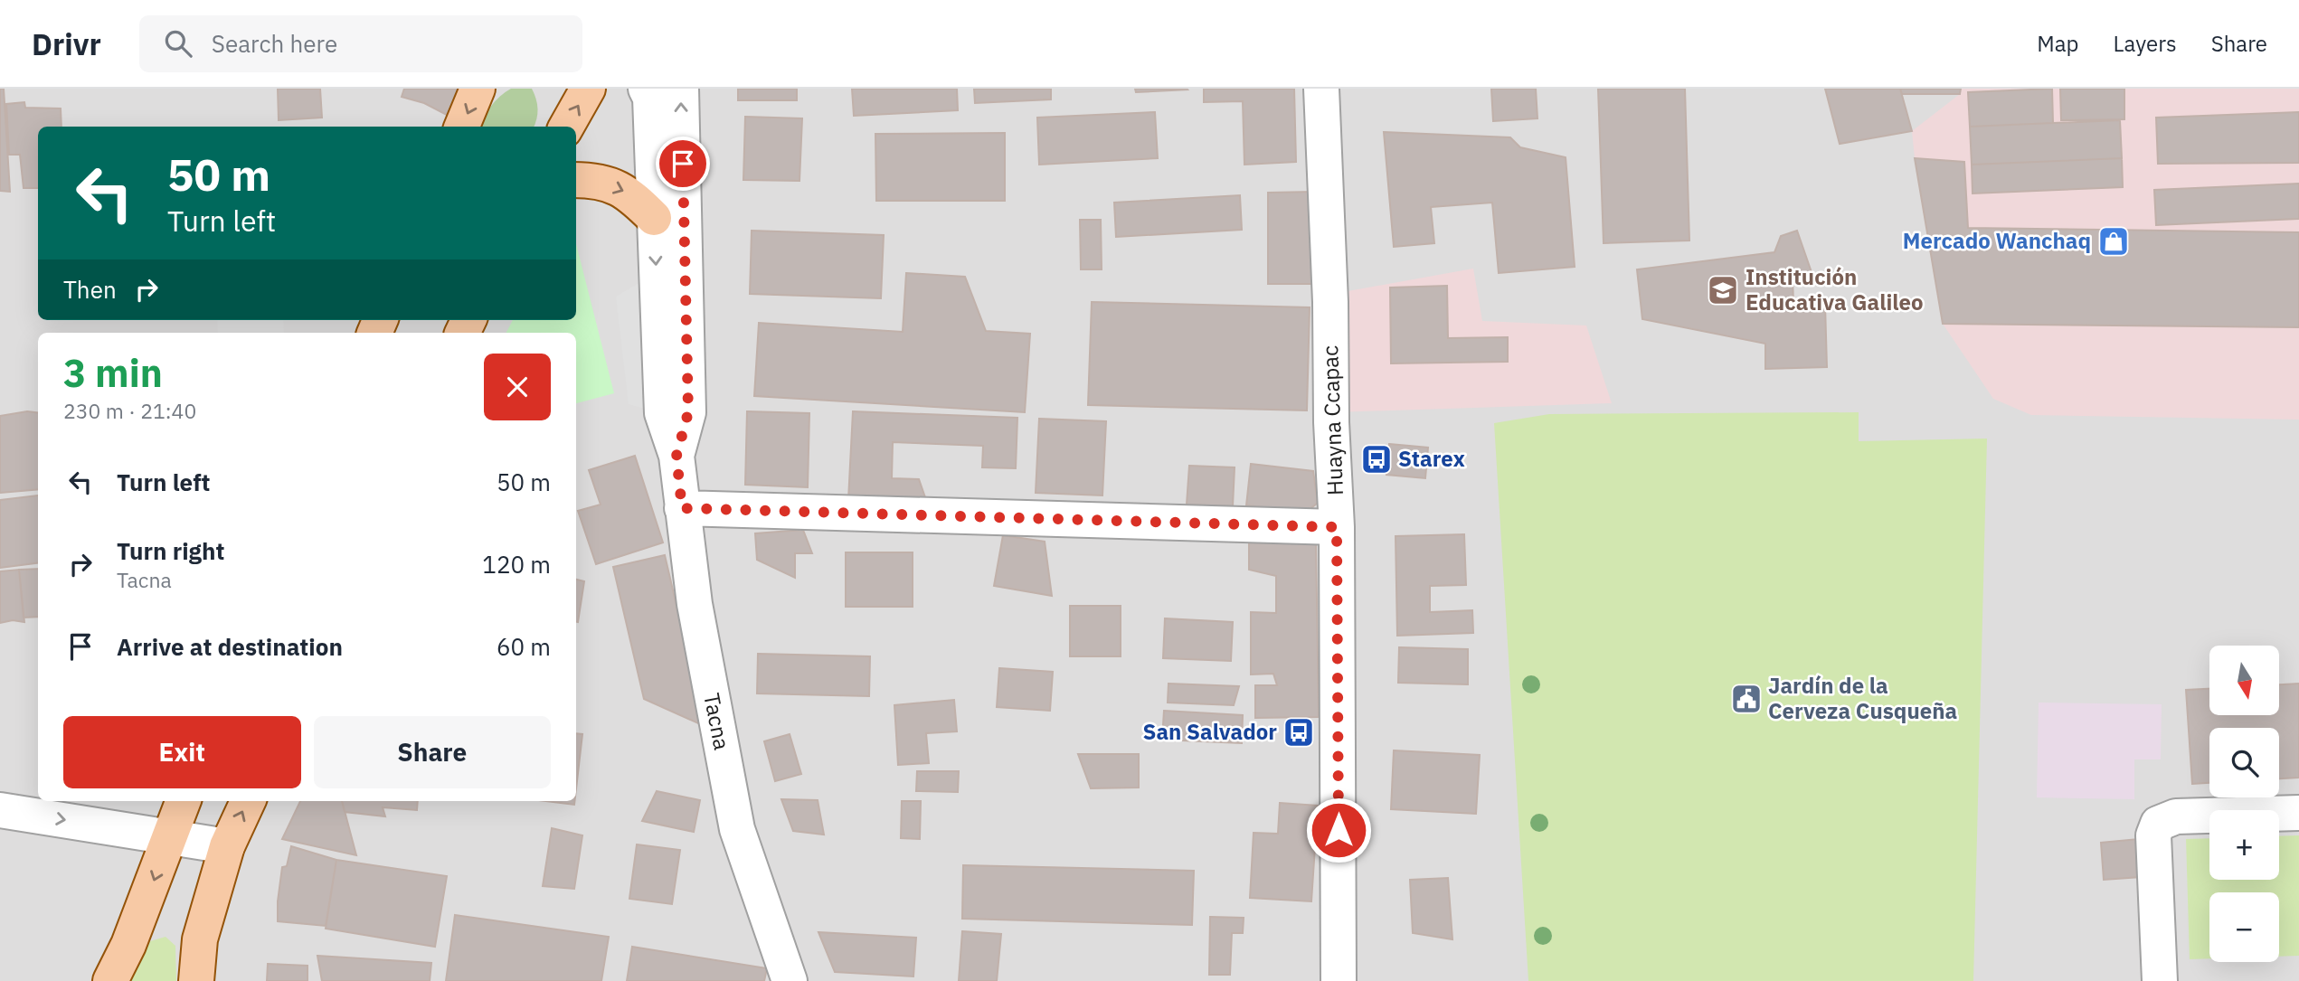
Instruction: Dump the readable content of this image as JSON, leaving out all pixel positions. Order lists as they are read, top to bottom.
{
  "streets": {
    "street": ["Huayna Ccapac", "Tacna"]
  },
  "places": {
    "shop": ["Mercado Wanchaq"],
    "school or university": ["Institución Educativa Galileo"],
    "bus stop": ["Starex", "San Salvador"],
    "public building": ["Jardín de la Cerveza Cusqueña"]
  },
  "north": "bottom",
  "page": {
    "header": "Drivr",
    "search": "Search here",
    "nav": ["Map", "Layers", "Share"],
    "turn": ["50 m", "Turn left"],
    "then": "Then",
    "heading": ["3 min", "230 m · 21:40"],
    "list": [
      {
        "name": "Turn left",
        "value": "50 m"
      },
      {
        "name": "Turn right",
        "note": "Tacna",
        "value": "120 m"
      },
      {
        "name": "Arrive at destination",
        "value": "60 m"
      }
    ],
    "map_buttons": ["+", "−"],
    "buttons": ["Exit", "Share"]
  }
}
